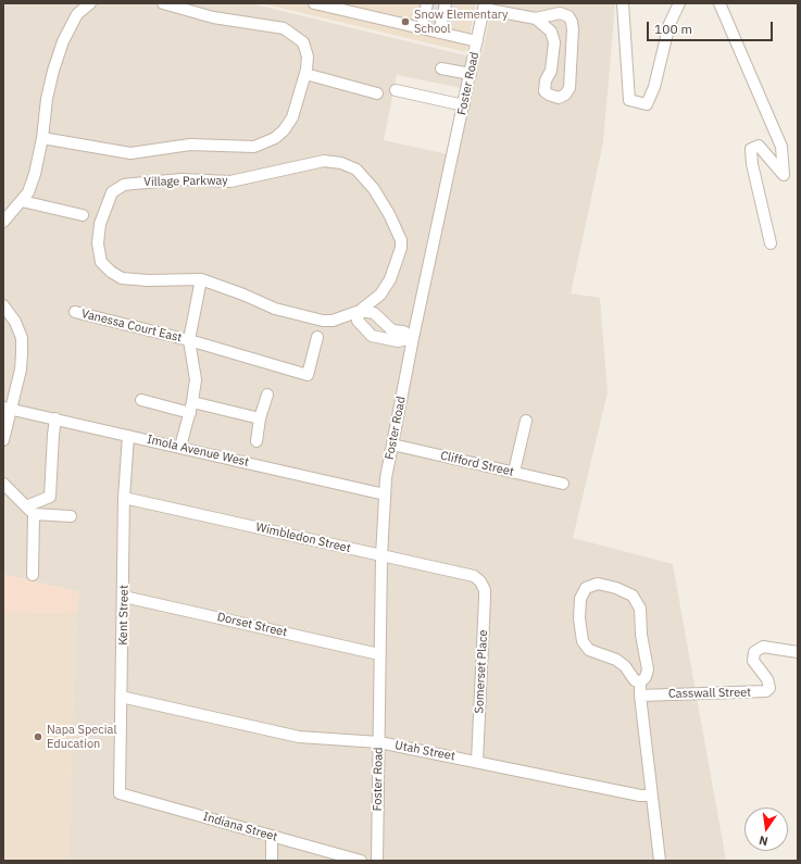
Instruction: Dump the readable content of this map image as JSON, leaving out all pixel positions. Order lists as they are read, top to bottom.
{
  "streets": {
    "street": [
      "Foster Road",
      "Village Parkway",
      "Vanessa Court East",
      "Imola Avenue West",
      "Clifford Street",
      "Wimbledon Street",
      "Kent Street",
      "Dorset Street",
      "Somerset Place",
      "Casswall Street",
      "Utah Street",
      "Indiana Street"
    ]
  },
  "crossings": [
    ["Foster Road", "Imola Avenue West"],
    ["Foster Road", "Clifford Street"],
    ["Foster Road", "Wimbledon Street"],
    ["Foster Road", "Dorset Street"],
    ["Foster Road", "Utah Street"],
    ["Imola Avenue West", "Kent Street"],
    ["Wimbledon Street", "Kent Street"],
    ["Wimbledon Street", "Somerset Place"],
    ["Kent Street", "Dorset Street"],
    ["Kent Street", "Utah Street"],
    ["Kent Street", "Indiana Street"],
    ["Somerset Place", "Utah Street"]
  ],
  "places": ["Snow Elementary School", "Napa Special Education"],
  "scale_bar": "100 m",
  "north": "bottom"
}
